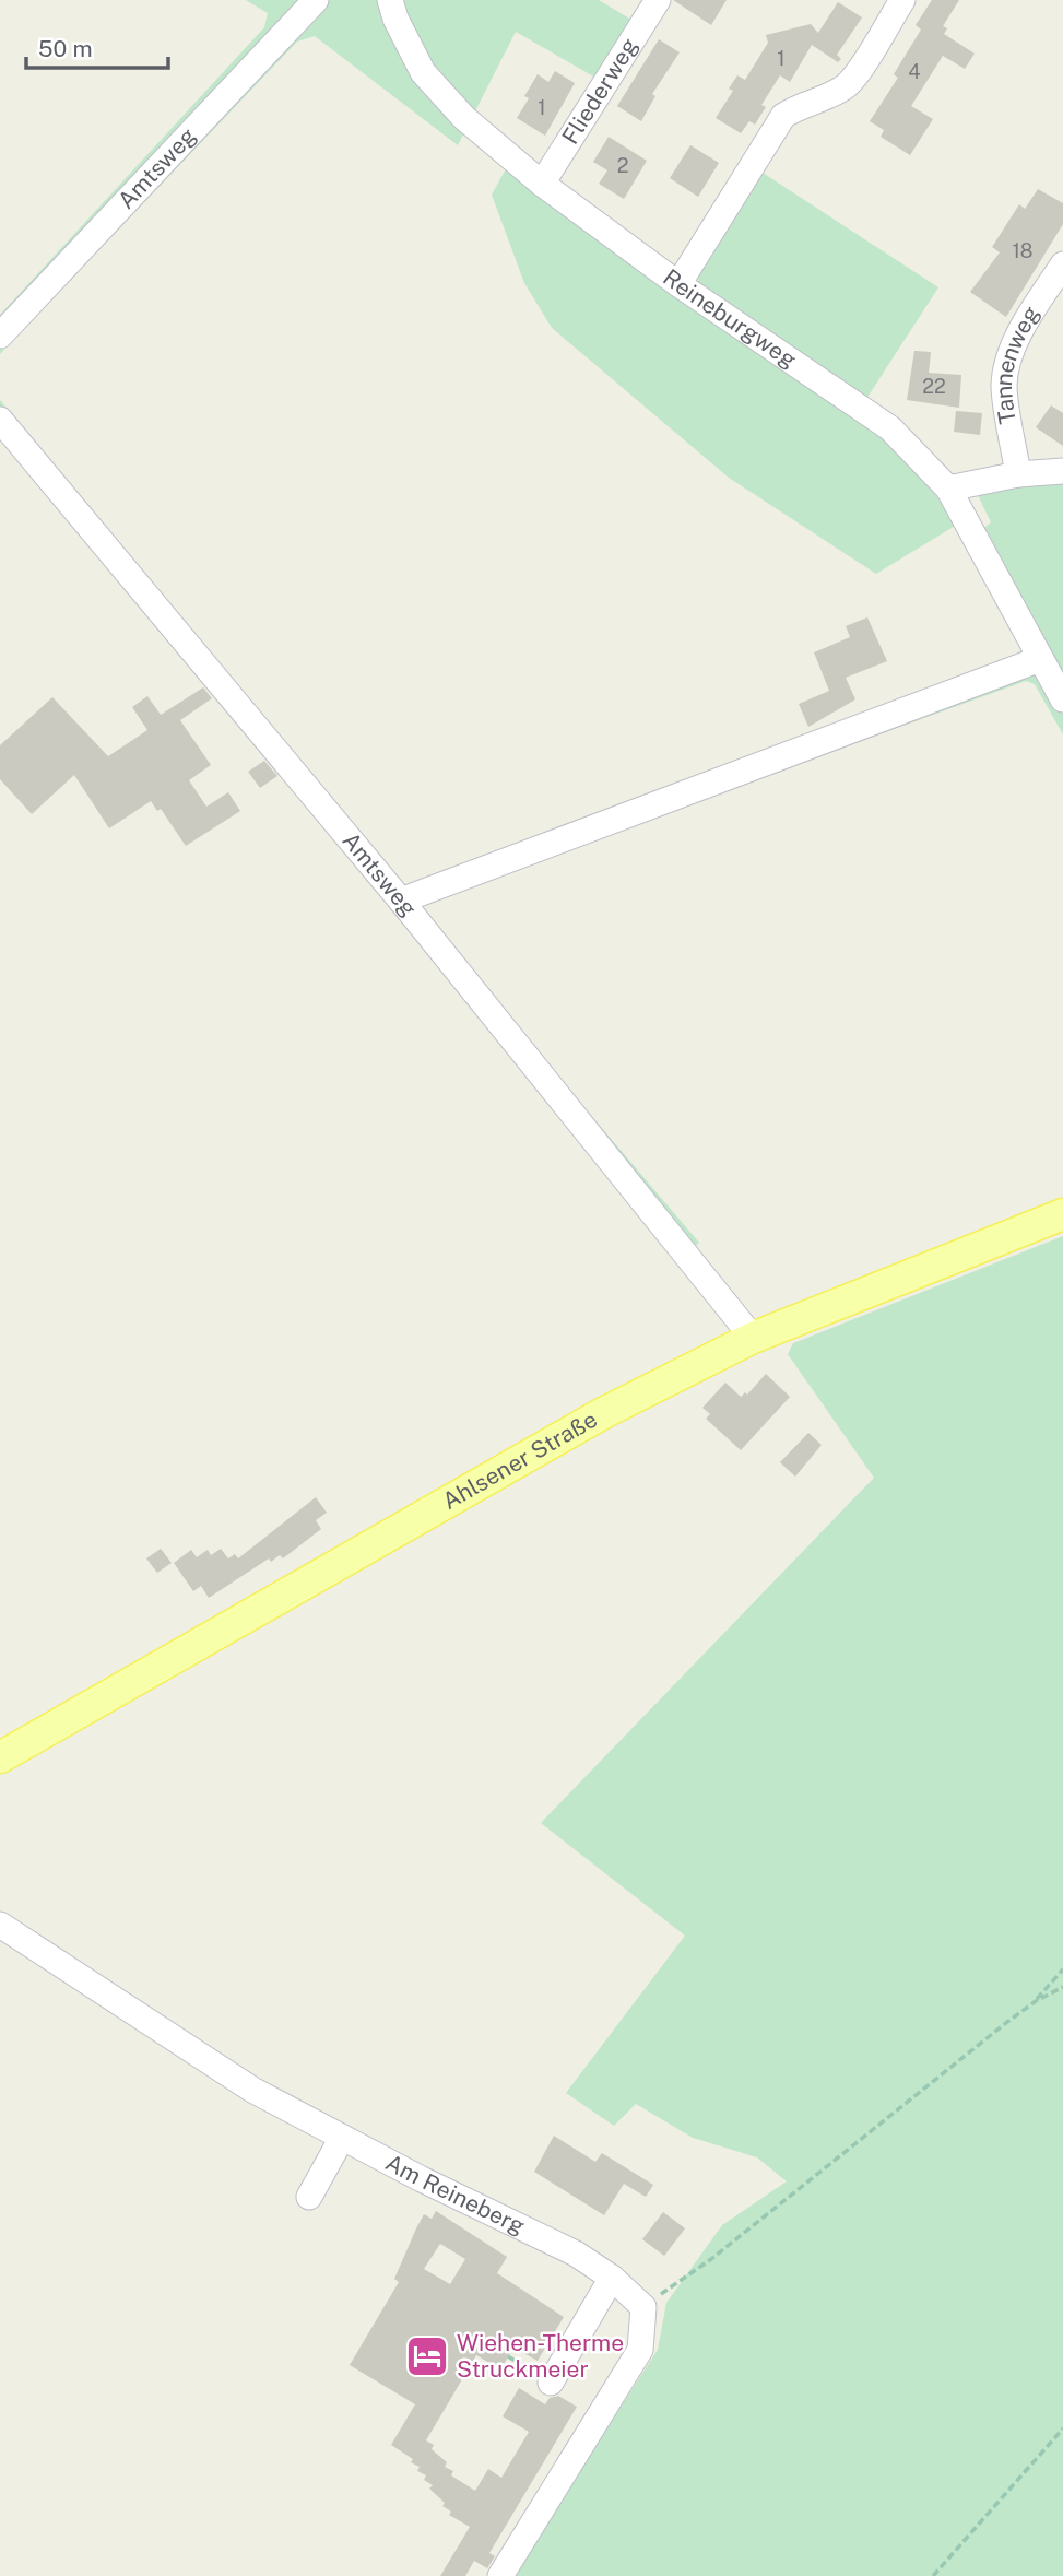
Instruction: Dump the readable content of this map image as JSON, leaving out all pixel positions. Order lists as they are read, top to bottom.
{
  "streets": {
    "main road": ["Ahlsener Straße"],
    "street": [
      "Fliederweg",
      "Amtsweg",
      "Reineburgweg",
      "Tannenweg",
      "Am Reineberg"
    ]
  },
  "crossings": [
    ["Fliederweg", "Reineburgweg"],
    ["Amtsweg", "Ahlsener Straße"]
  ],
  "places": {
    "hotel": ["Wiehen-Therme Struckmeier"]
  },
  "house_numbers": [
    "1",
    "4",
    "1",
    "2",
    "18",
    "22"
  ],
  "scale_bar": "50 m"
}
